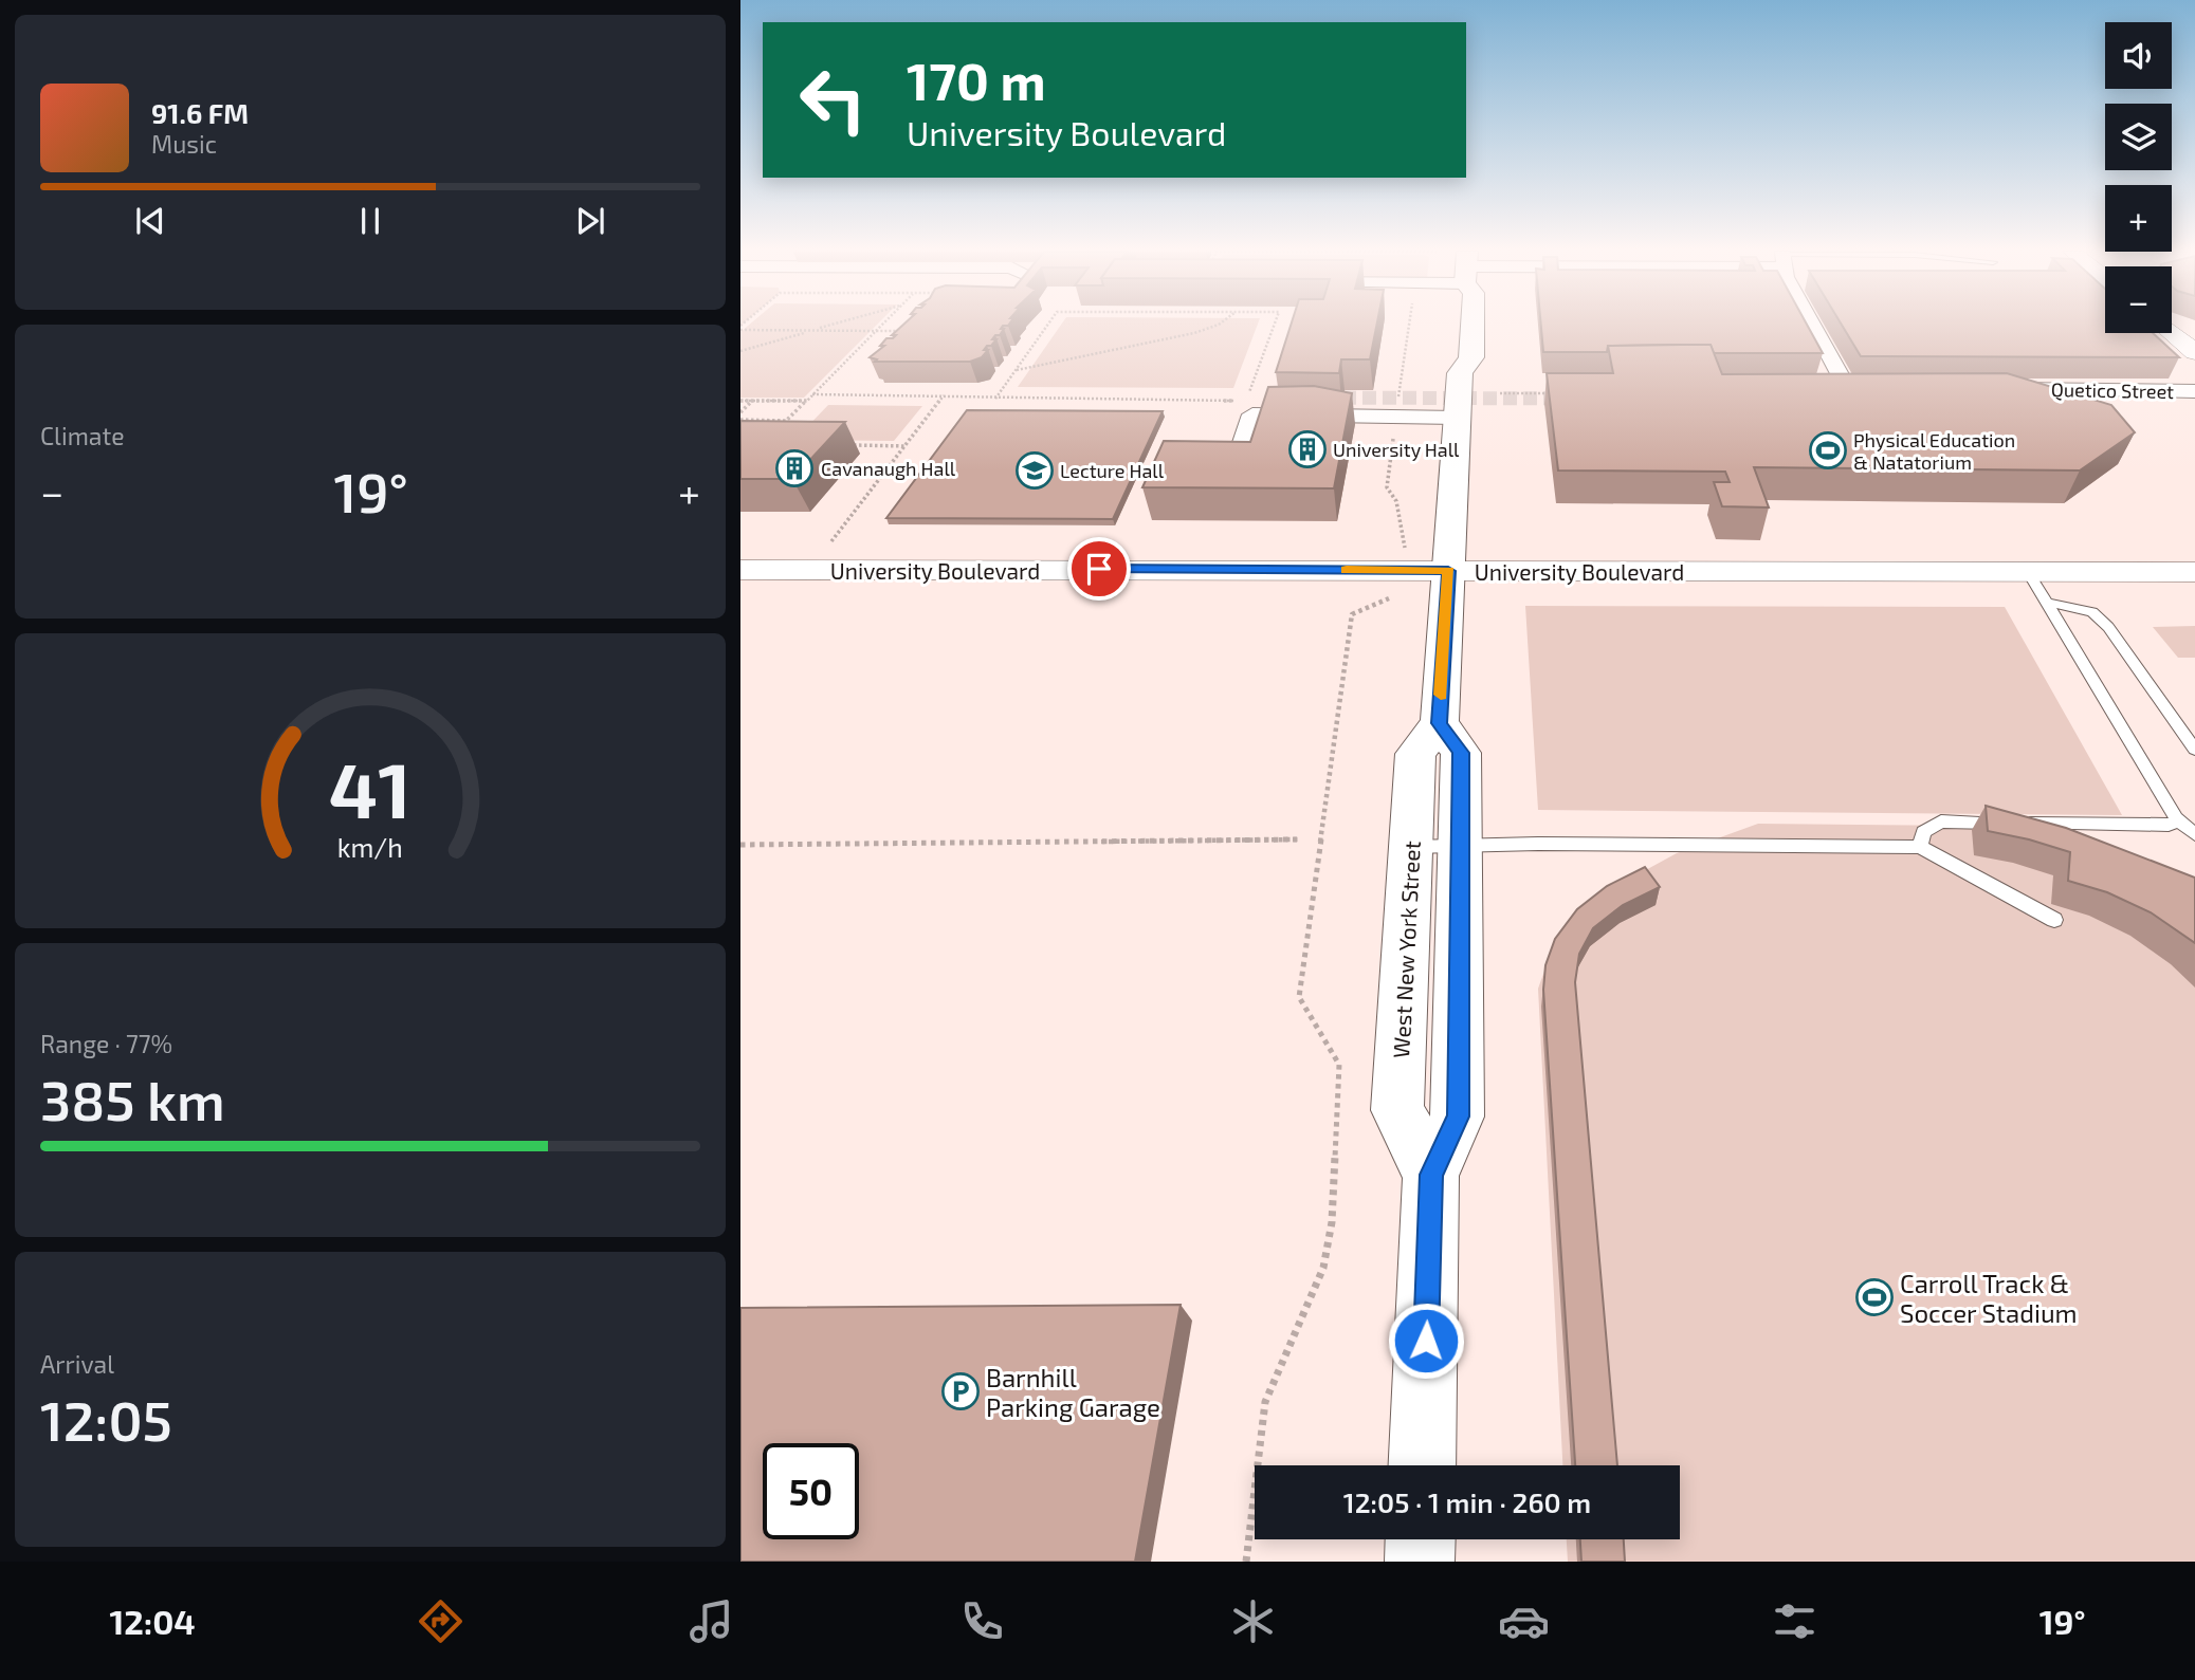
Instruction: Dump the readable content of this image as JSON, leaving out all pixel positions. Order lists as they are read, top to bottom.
{
  "streets": {
    "main road": ["West New York Street"],
    "street": ["Quetico Street", "University Boulevard"]
  },
  "places": {
    "building": ["University Hall", "Cavanaugh Hall"],
    "sports": ["Physical Education & Natatorium", "Carroll Track & Soccer Stadium"],
    "school or university": ["Lecture Hall"],
    "parking": ["Barnhill Parking Garage"]
  },
  "page": {
    "map_buttons": ["+", "−"],
    "turn": ["170 m", "University Boulevard"],
    "song": ["91.6 FM", "Music"],
    "tile": [
      "Climate",
      ["Range · 77%", "385 km"],
      ["Arrival", "12:05"]
    ],
    "heat": ["−", "19°", "+"],
    "limit": "50",
    "trip": "12:05 · 1 min · 260 m",
    "tabs": ["12:04", "19°"],
    "gauge": ["41", "km/h"]
  }
}
